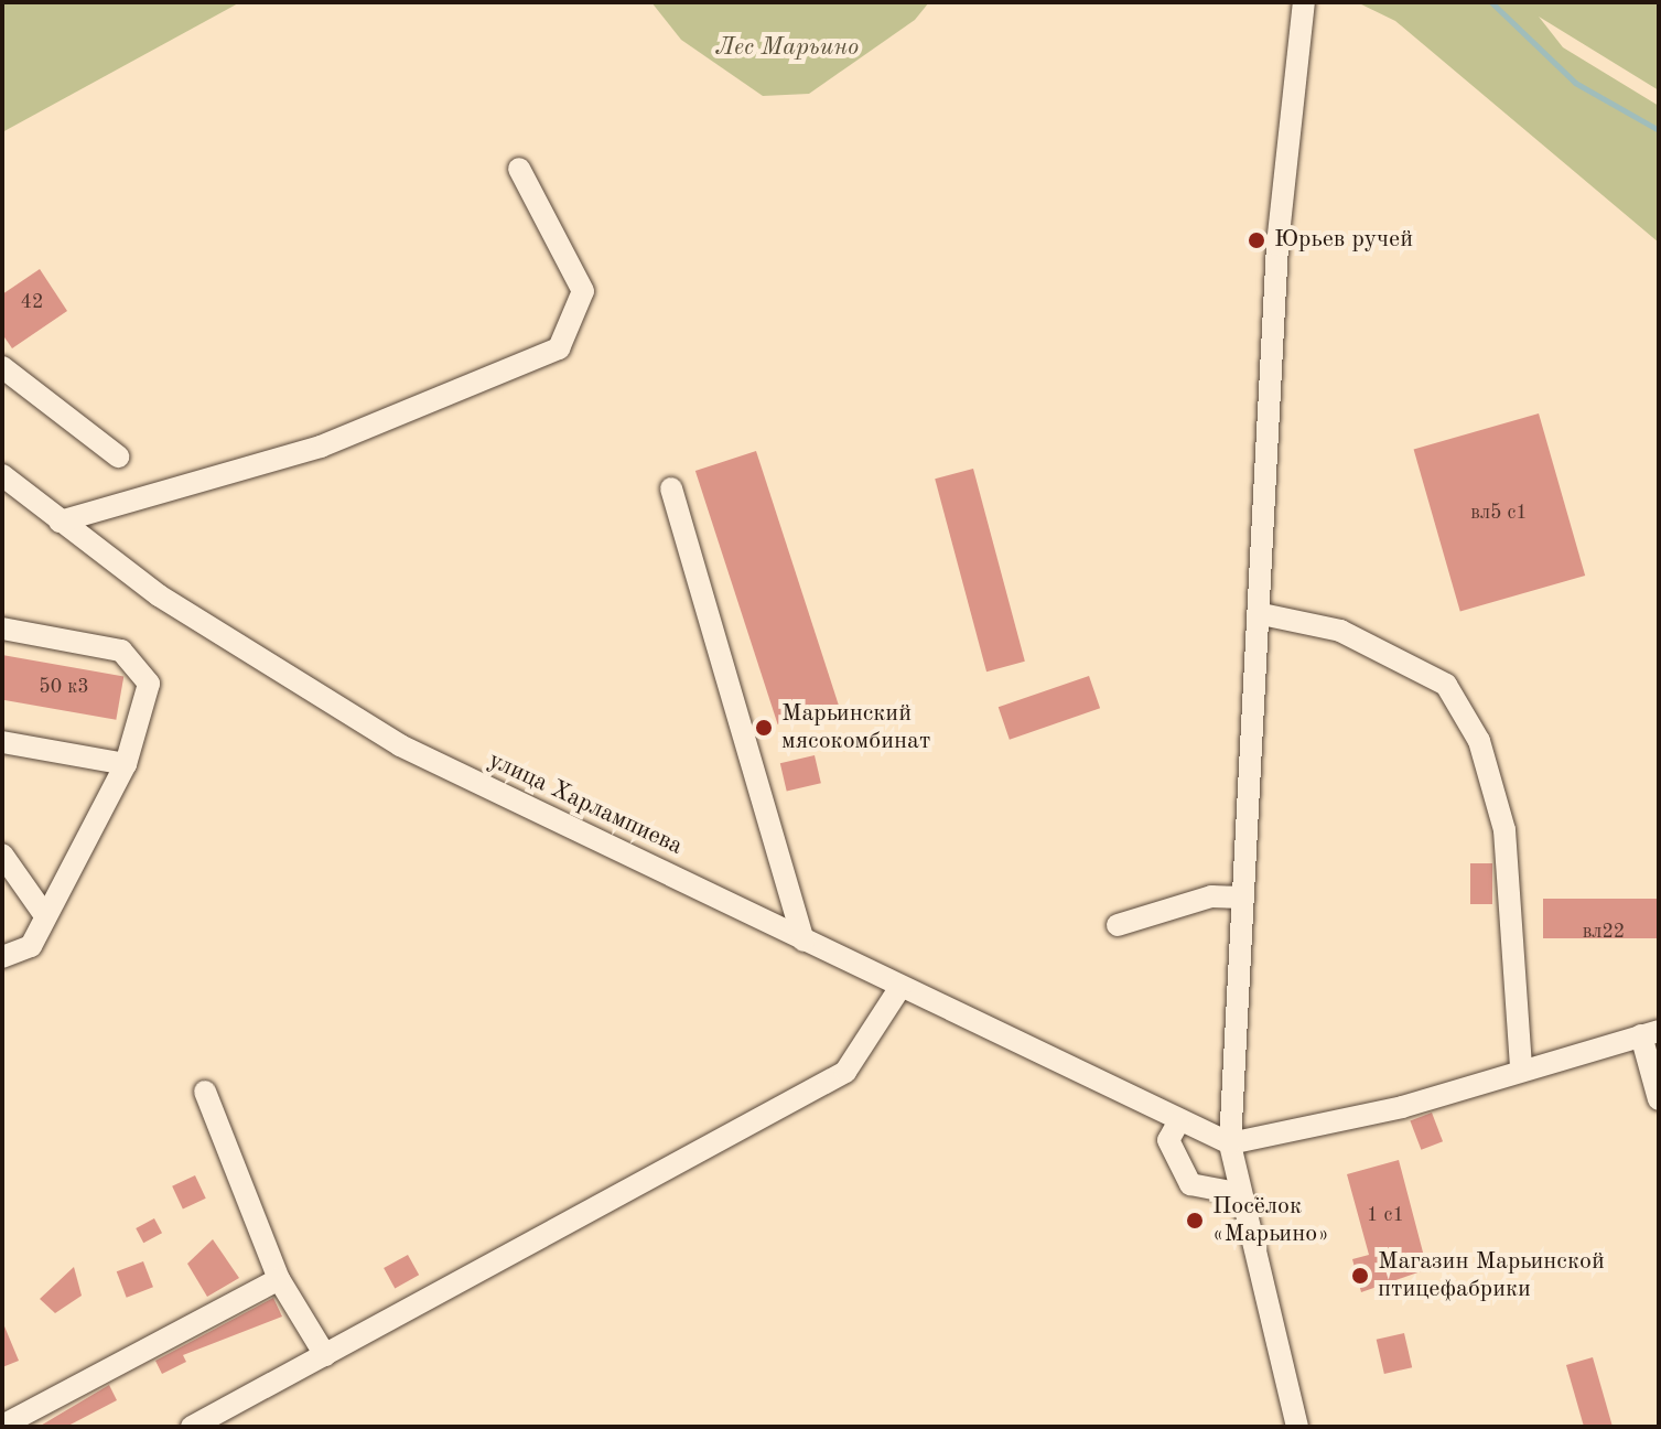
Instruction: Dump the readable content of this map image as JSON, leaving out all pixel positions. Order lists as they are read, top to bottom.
{
  "streets": {
    "street": ["улица Харлампиева"]
  },
  "parks": ["Лес Марьино"],
  "places": [
    "Юрьев ручей",
    "Марьинский мясокомбинат",
    "Посёлок «Марьино»",
    "Магазин Марьинской птицефабрики"
  ],
  "house_numbers": [
    "42",
    "вл5 с1",
    "50 к3",
    "вл22",
    "1 с1"
  ]
}
